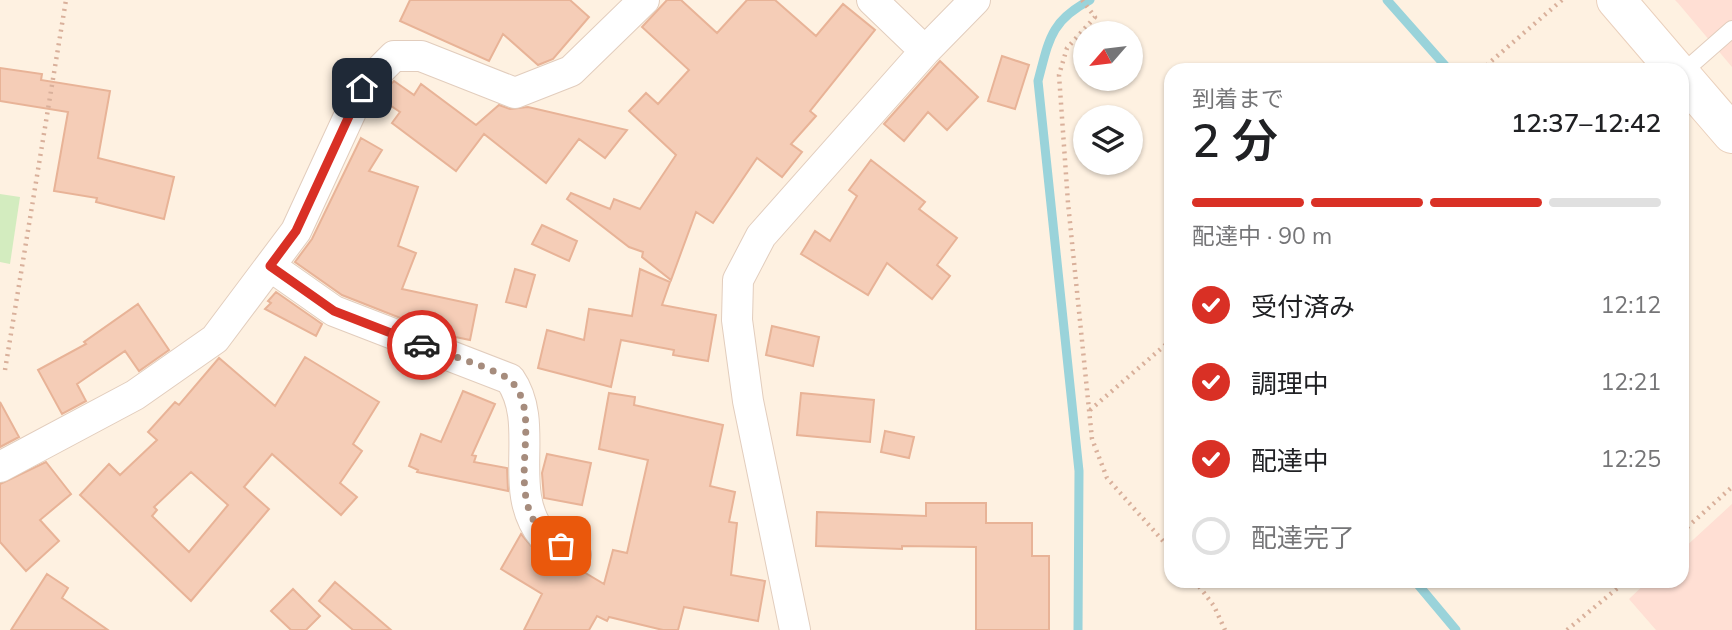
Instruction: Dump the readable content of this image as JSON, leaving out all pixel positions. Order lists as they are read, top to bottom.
{
  "north": "bottom left",
  "page": {
    "heading": ["2 分", "到着まで", "12:37–12:42"],
    "bar": "配達中 · 90 m",
    "list": [
      ["受付済み", "12:12"],
      ["調理中", "12:21"],
      ["配達中", "12:25"],
      "配達完了"
    ]
  }
}
